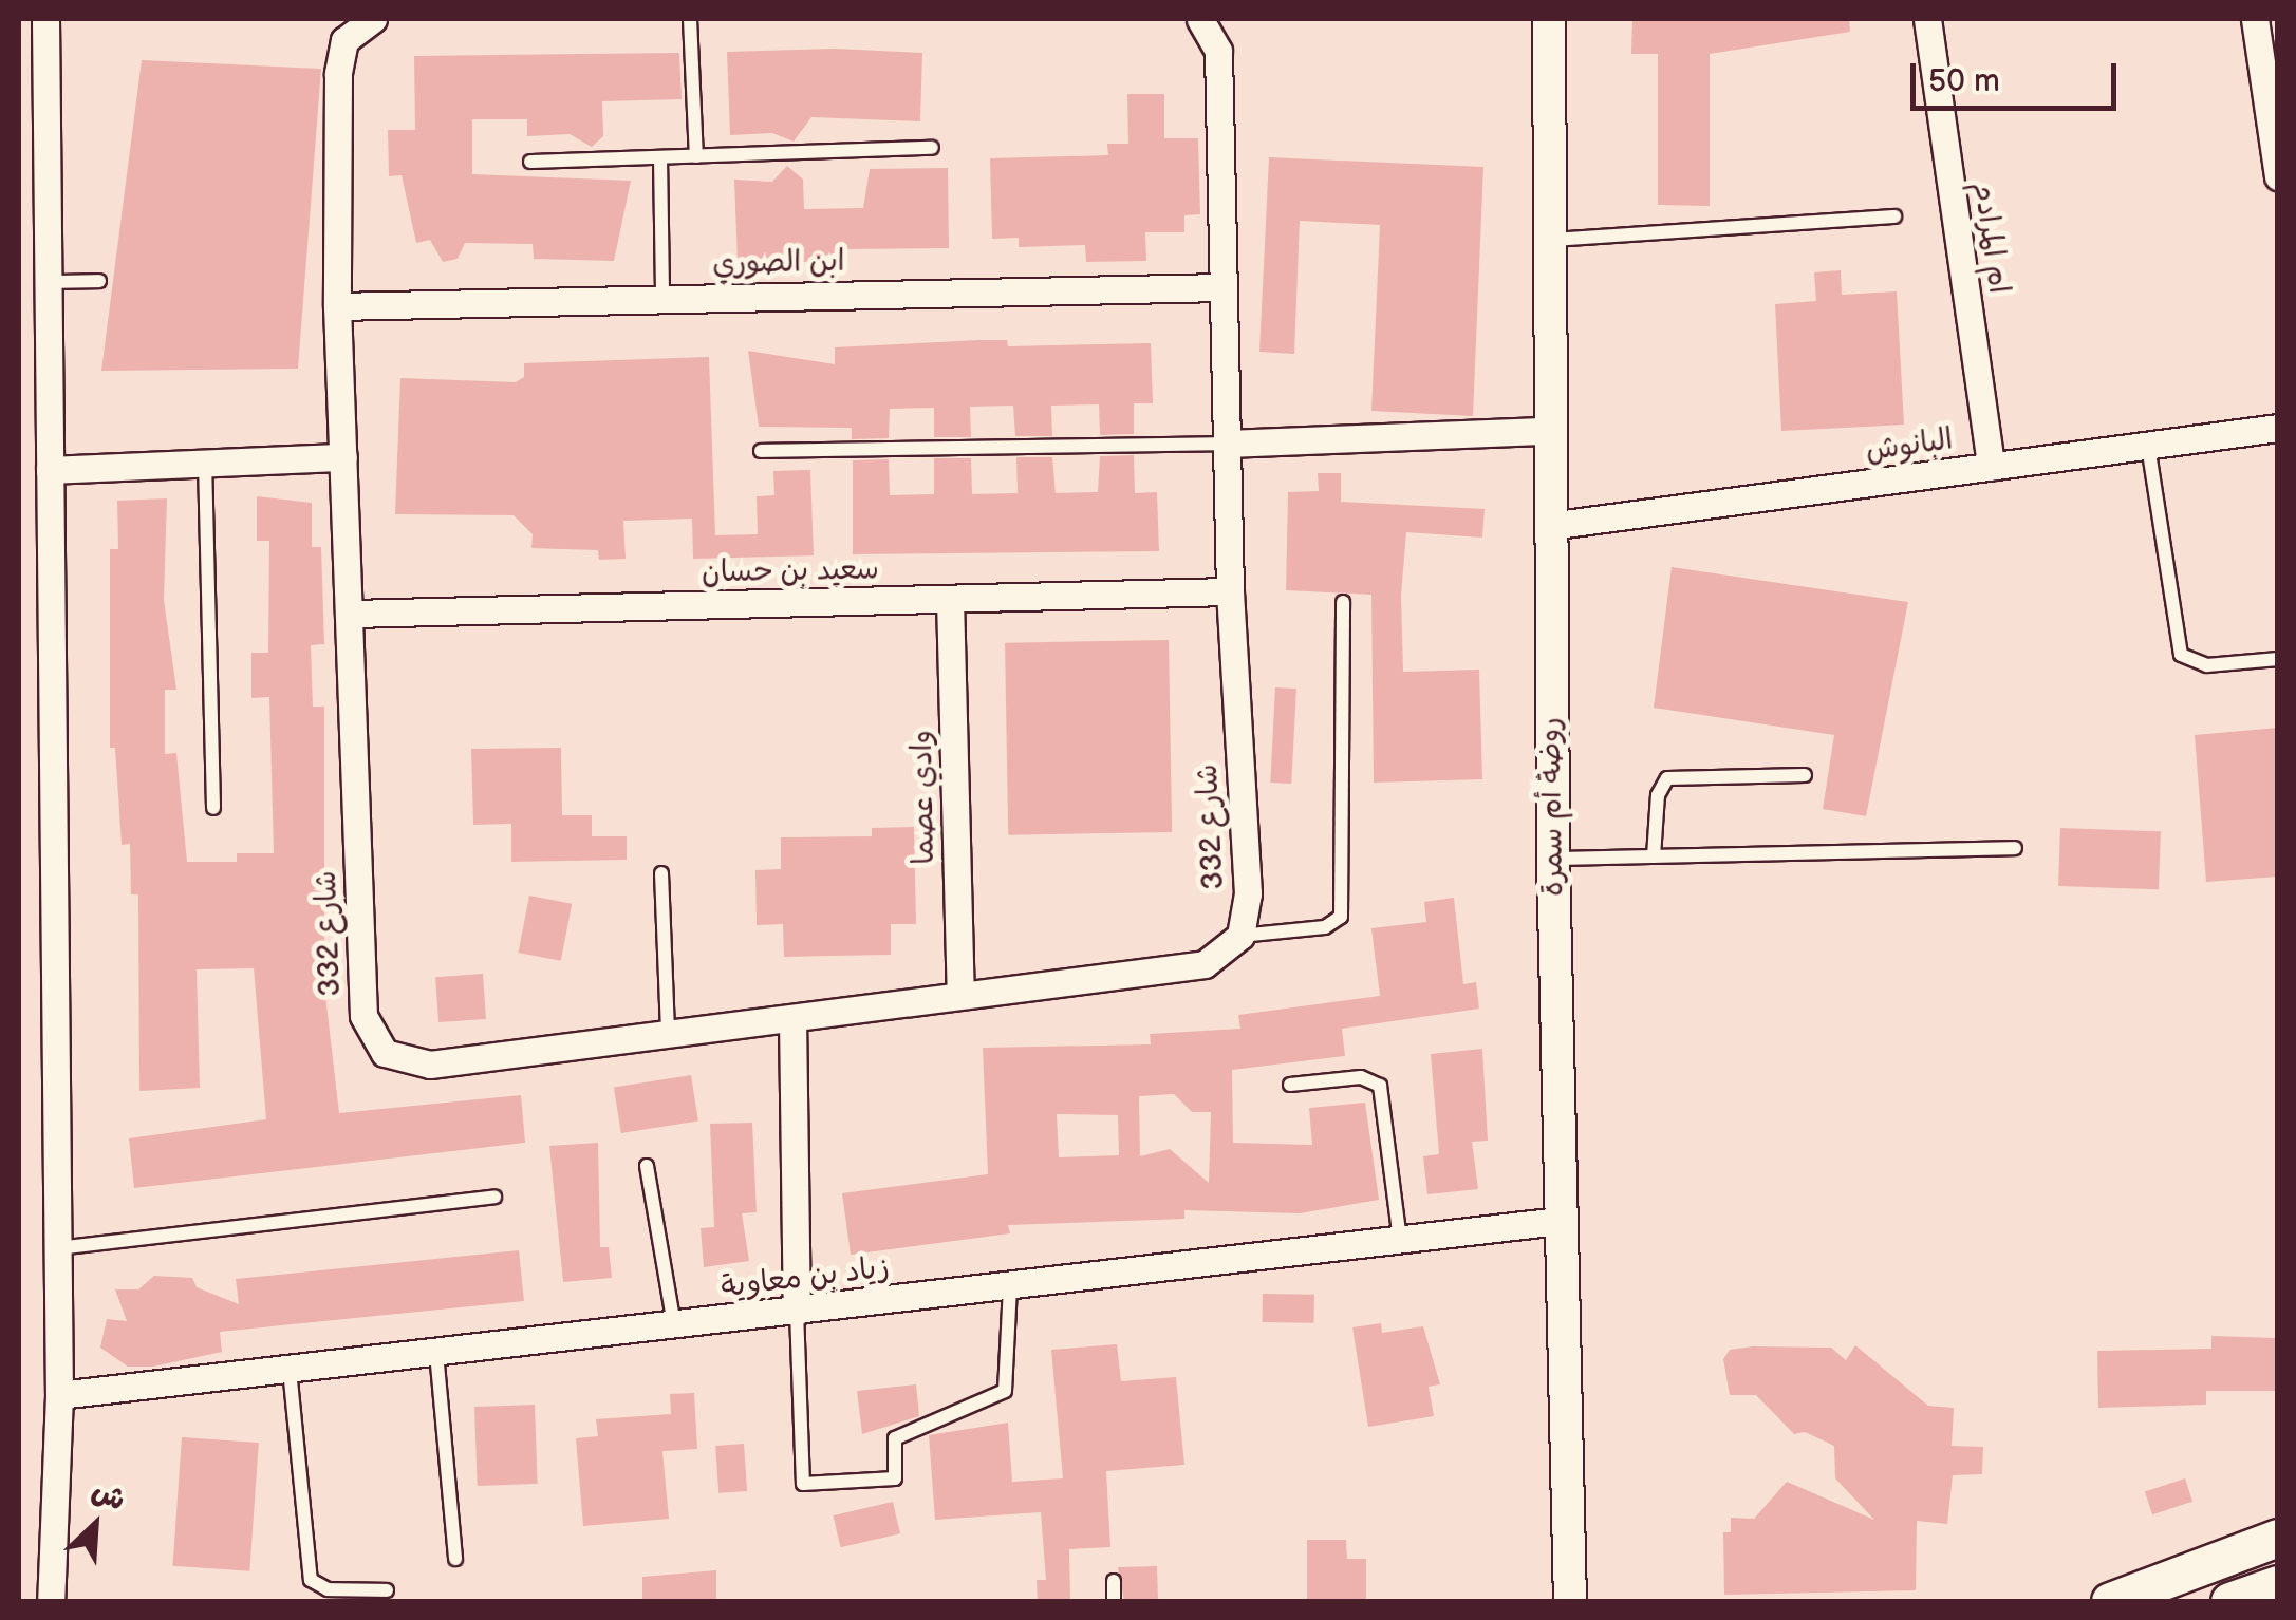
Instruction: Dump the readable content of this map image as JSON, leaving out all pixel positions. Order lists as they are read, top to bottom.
{
  "streets": {
    "street": [
      "ام المرادم",
      "ابن الصوري",
      "البانوش",
      "سعيد بن حسان",
      "وادي عصما",
      "روضة أم سمرة",
      "شارع 332",
      "زياد بن معاوية"
    ]
  },
  "crossings": [
    ["ام المرادم", "البانوش"],
    ["ابن الصوري", "شارع 332"],
    ["البانوش", "روضة أم سمرة"],
    ["سعيد بن حسان", "وادي عصما"],
    ["سعيد بن حسان", "شارع 332"],
    ["وادي عصما", "شارع 332"],
    ["روضة أم سمرة", "زياد بن معاوية"]
  ],
  "scale_bar": "50 m",
  "north": "top right"
}
